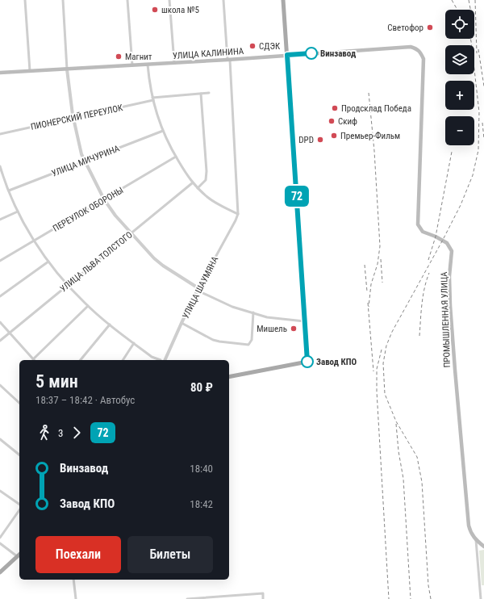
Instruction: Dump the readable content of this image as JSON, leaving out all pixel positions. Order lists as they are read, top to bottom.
{
  "streets": {
    "main road": ["УЛИЦА КАЛИНИНА", "ПРОМЫШЛЕННАЯ УЛИЦА"],
    "street": [
      "ПИОНЕРСКИЙ ПЕРЕУЛОК",
      "УЛИЦА МИЧУРИНА",
      "ПЕРЕУЛОК ОБОРОНЫ",
      "УЛИЦА ЛЬВА ТОЛСТОГО",
      "УЛИЦА ШАУМЯНА"
    ]
  },
  "crossings": [
    ["УЛИЦА КАЛИНИНА", "ПРОМЫШЛЕННАЯ УЛИЦА"]
  ],
  "places": [
    "школа №5",
    "Светофор",
    "СДЭК",
    "Винзавод",
    "Магнит",
    "Продсклад Победа",
    "Скиф",
    "Премьер-Фильм",
    "DPD",
    "Мишель",
    "Завод КПО"
  ],
  "lines": ["bus line 72"],
  "page": {
    "on_map": "72",
    "map_buttons": ["+", "−"],
    "heading": ["5 мин", "18:37 – 18:42 · Автобус", "80 ₽"],
    "legs": ["3", "72"],
    "list": [
      {
        "name": "Винзавод",
        "value": "18:40"
      },
      {
        "name": "Завод КПО",
        "value": "18:42"
      }
    ],
    "buttons": ["Поехали", "Билеты"]
  }
}
